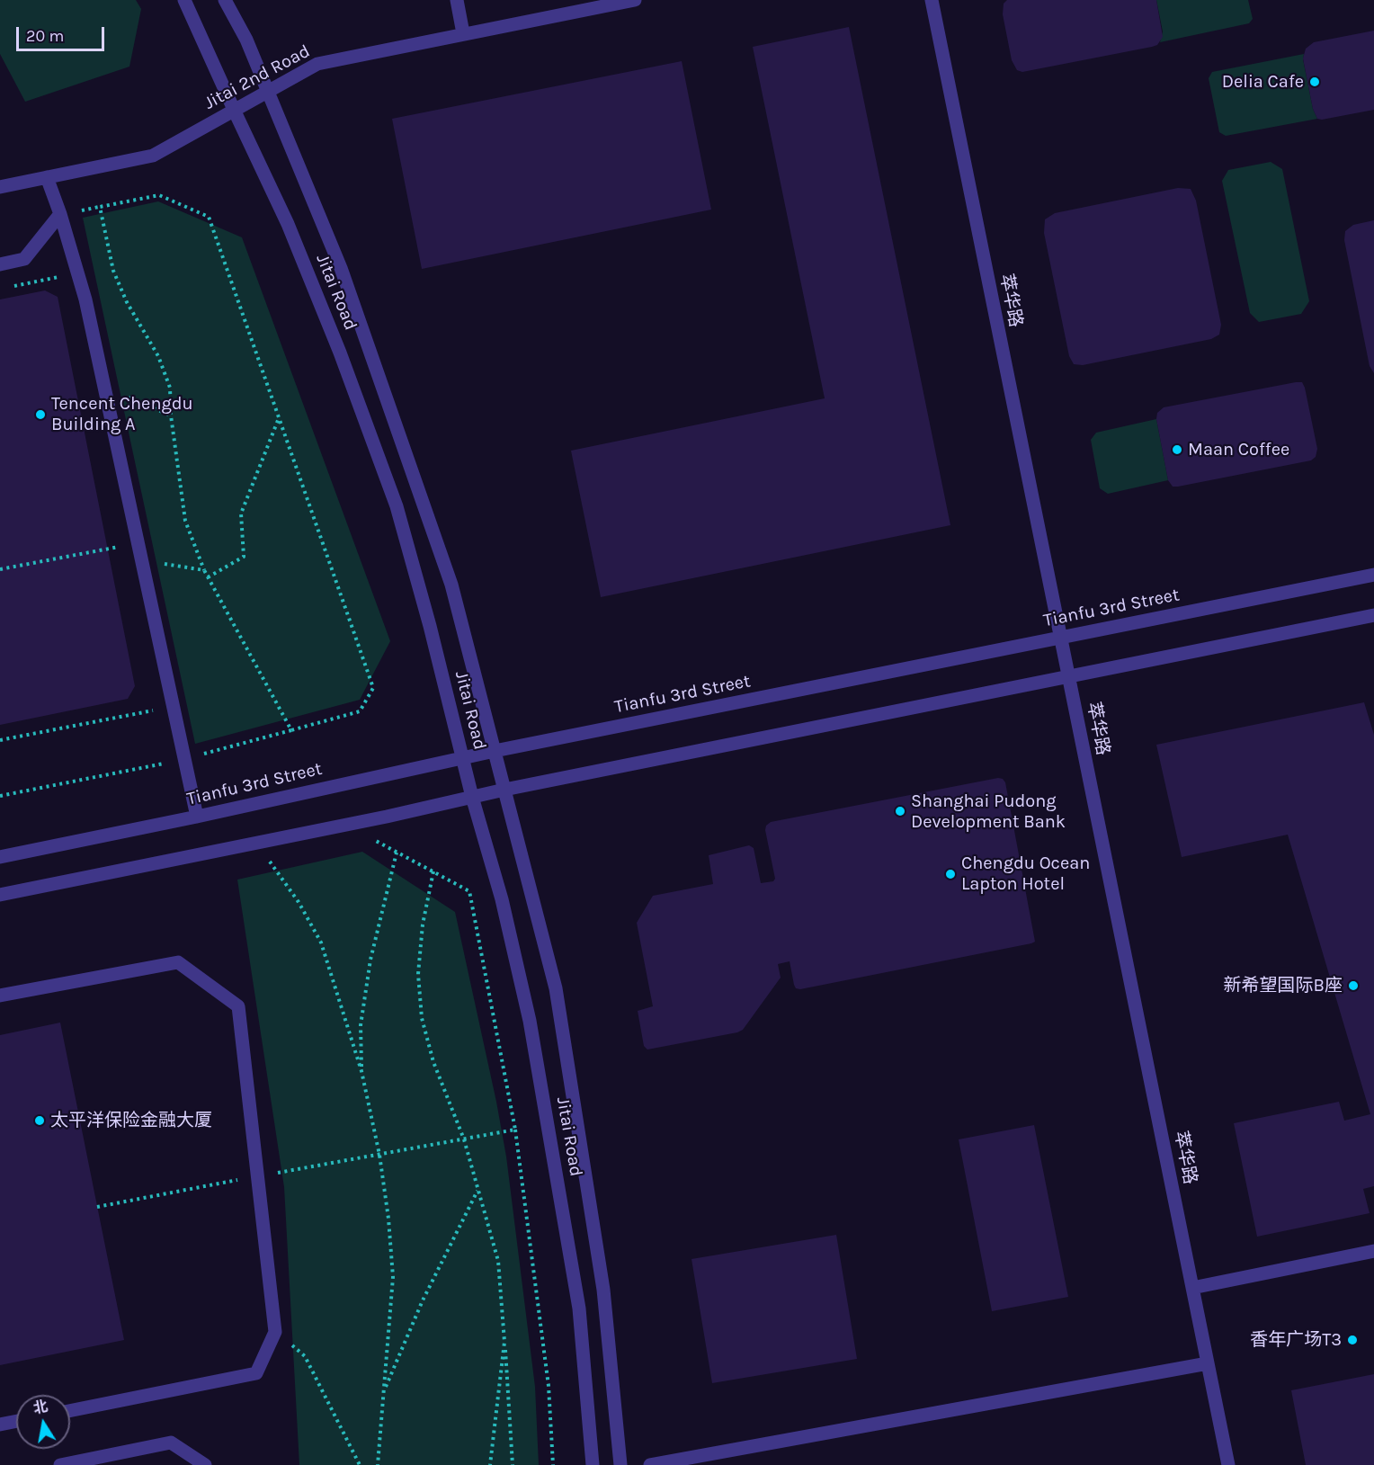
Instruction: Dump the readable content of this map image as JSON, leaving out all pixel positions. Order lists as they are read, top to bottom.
{
  "streets": {
    "street": [
      "Jitai 2nd Road",
      "Jitai Road",
      "萃华路",
      "Tianfu 3rd Street"
    ]
  },
  "crossings": [
    ["Jitai 2nd Road", "Jitai Road"],
    ["Jitai Road", "Tianfu 3rd Street"],
    ["萃华路", "Tianfu 3rd Street"]
  ],
  "places": [
    "Delia Cafe",
    "Tencent Chengdu Building A",
    "Maan Coffee",
    "Shanghai Pudong Development Bank",
    "Chengdu Ocean Lapton Hotel",
    "新希望国际B座",
    "太平洋保险金融大厦",
    "香年广场T3"
  ],
  "scale_bar": "20 m",
  "north": "top"
}
